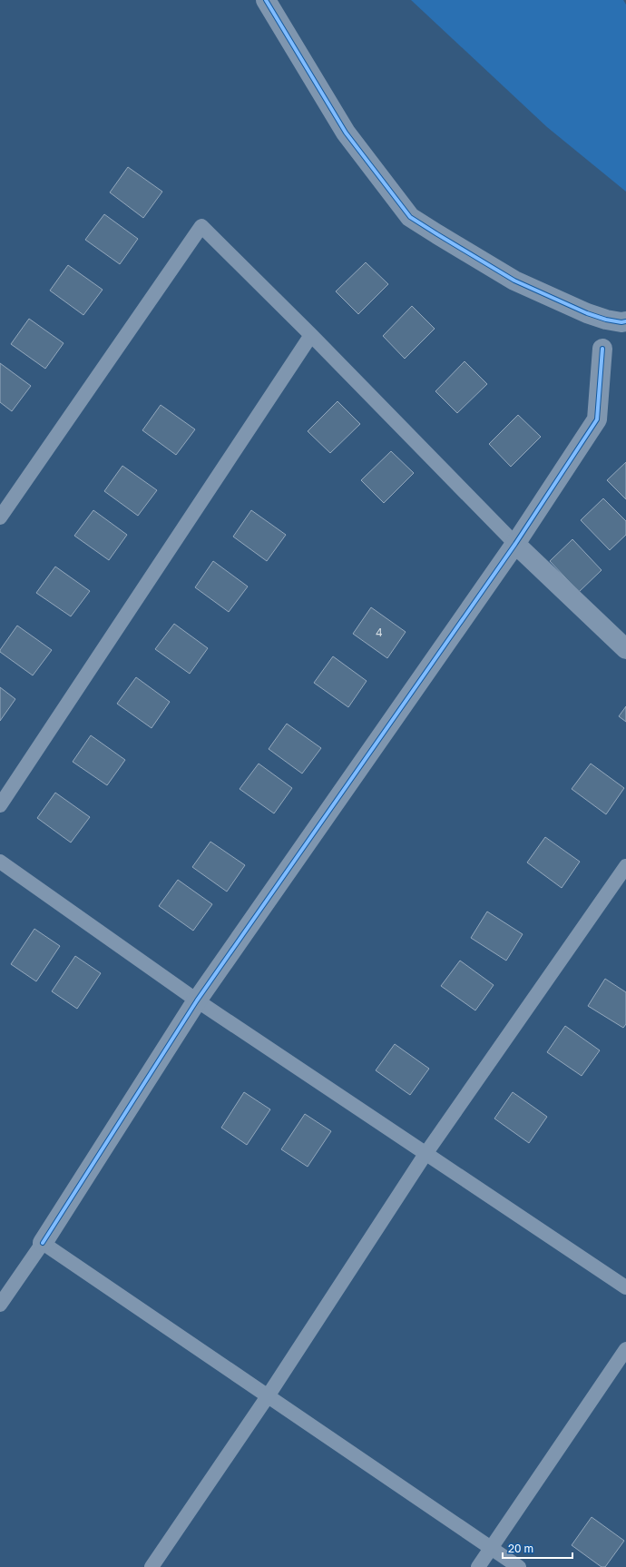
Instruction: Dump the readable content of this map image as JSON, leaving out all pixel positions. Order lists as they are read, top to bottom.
{
  "house_numbers": ["4"],
  "scale_bar": "20 m"
}
